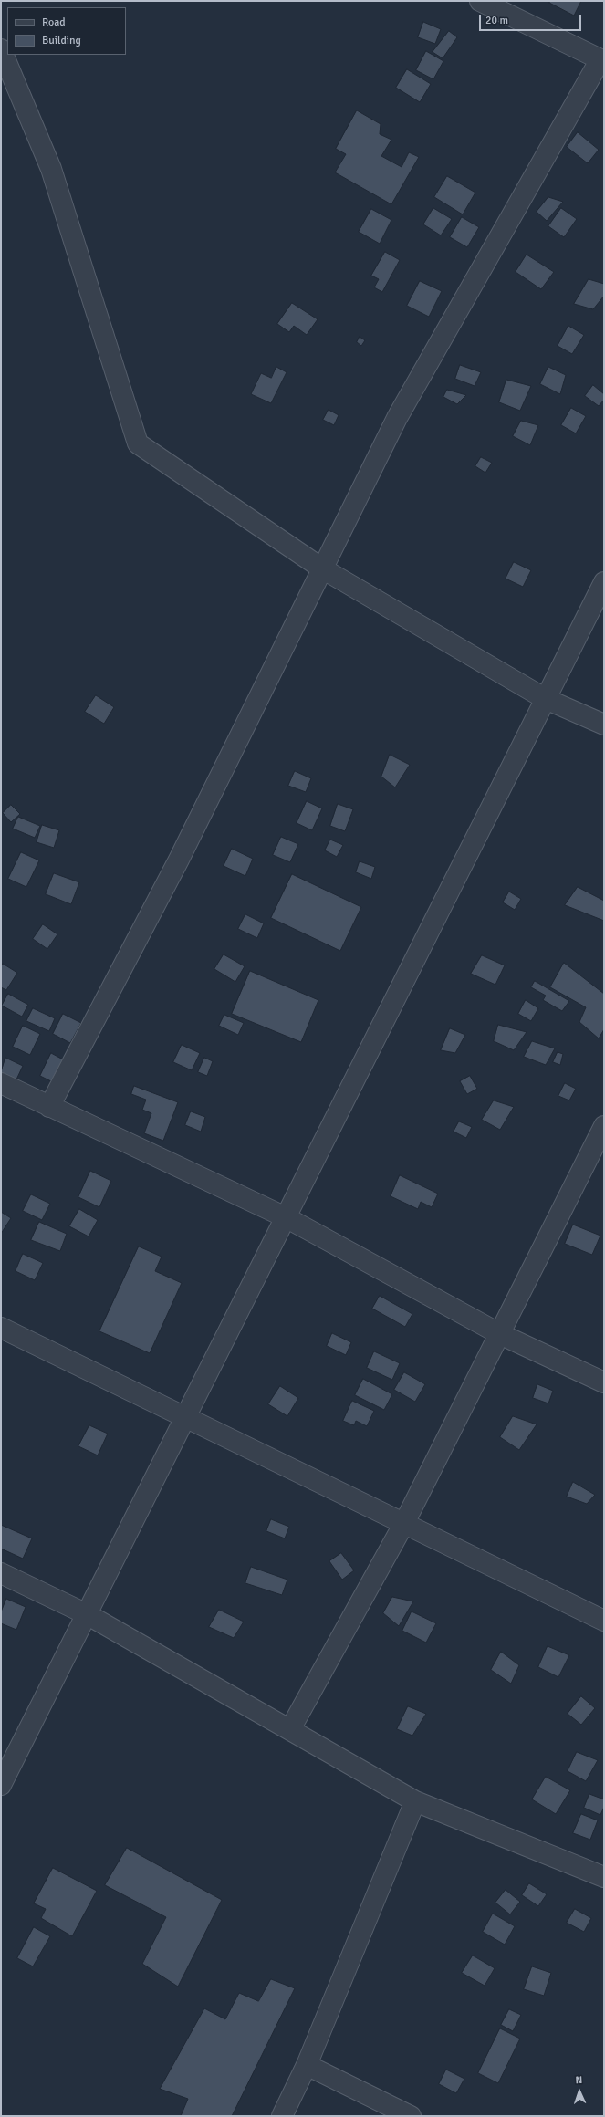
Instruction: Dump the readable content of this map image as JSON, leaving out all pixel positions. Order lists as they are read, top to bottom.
{
  "legend": ["Road", "Building"],
  "scale_bar": "20 m",
  "north": "top"
}
